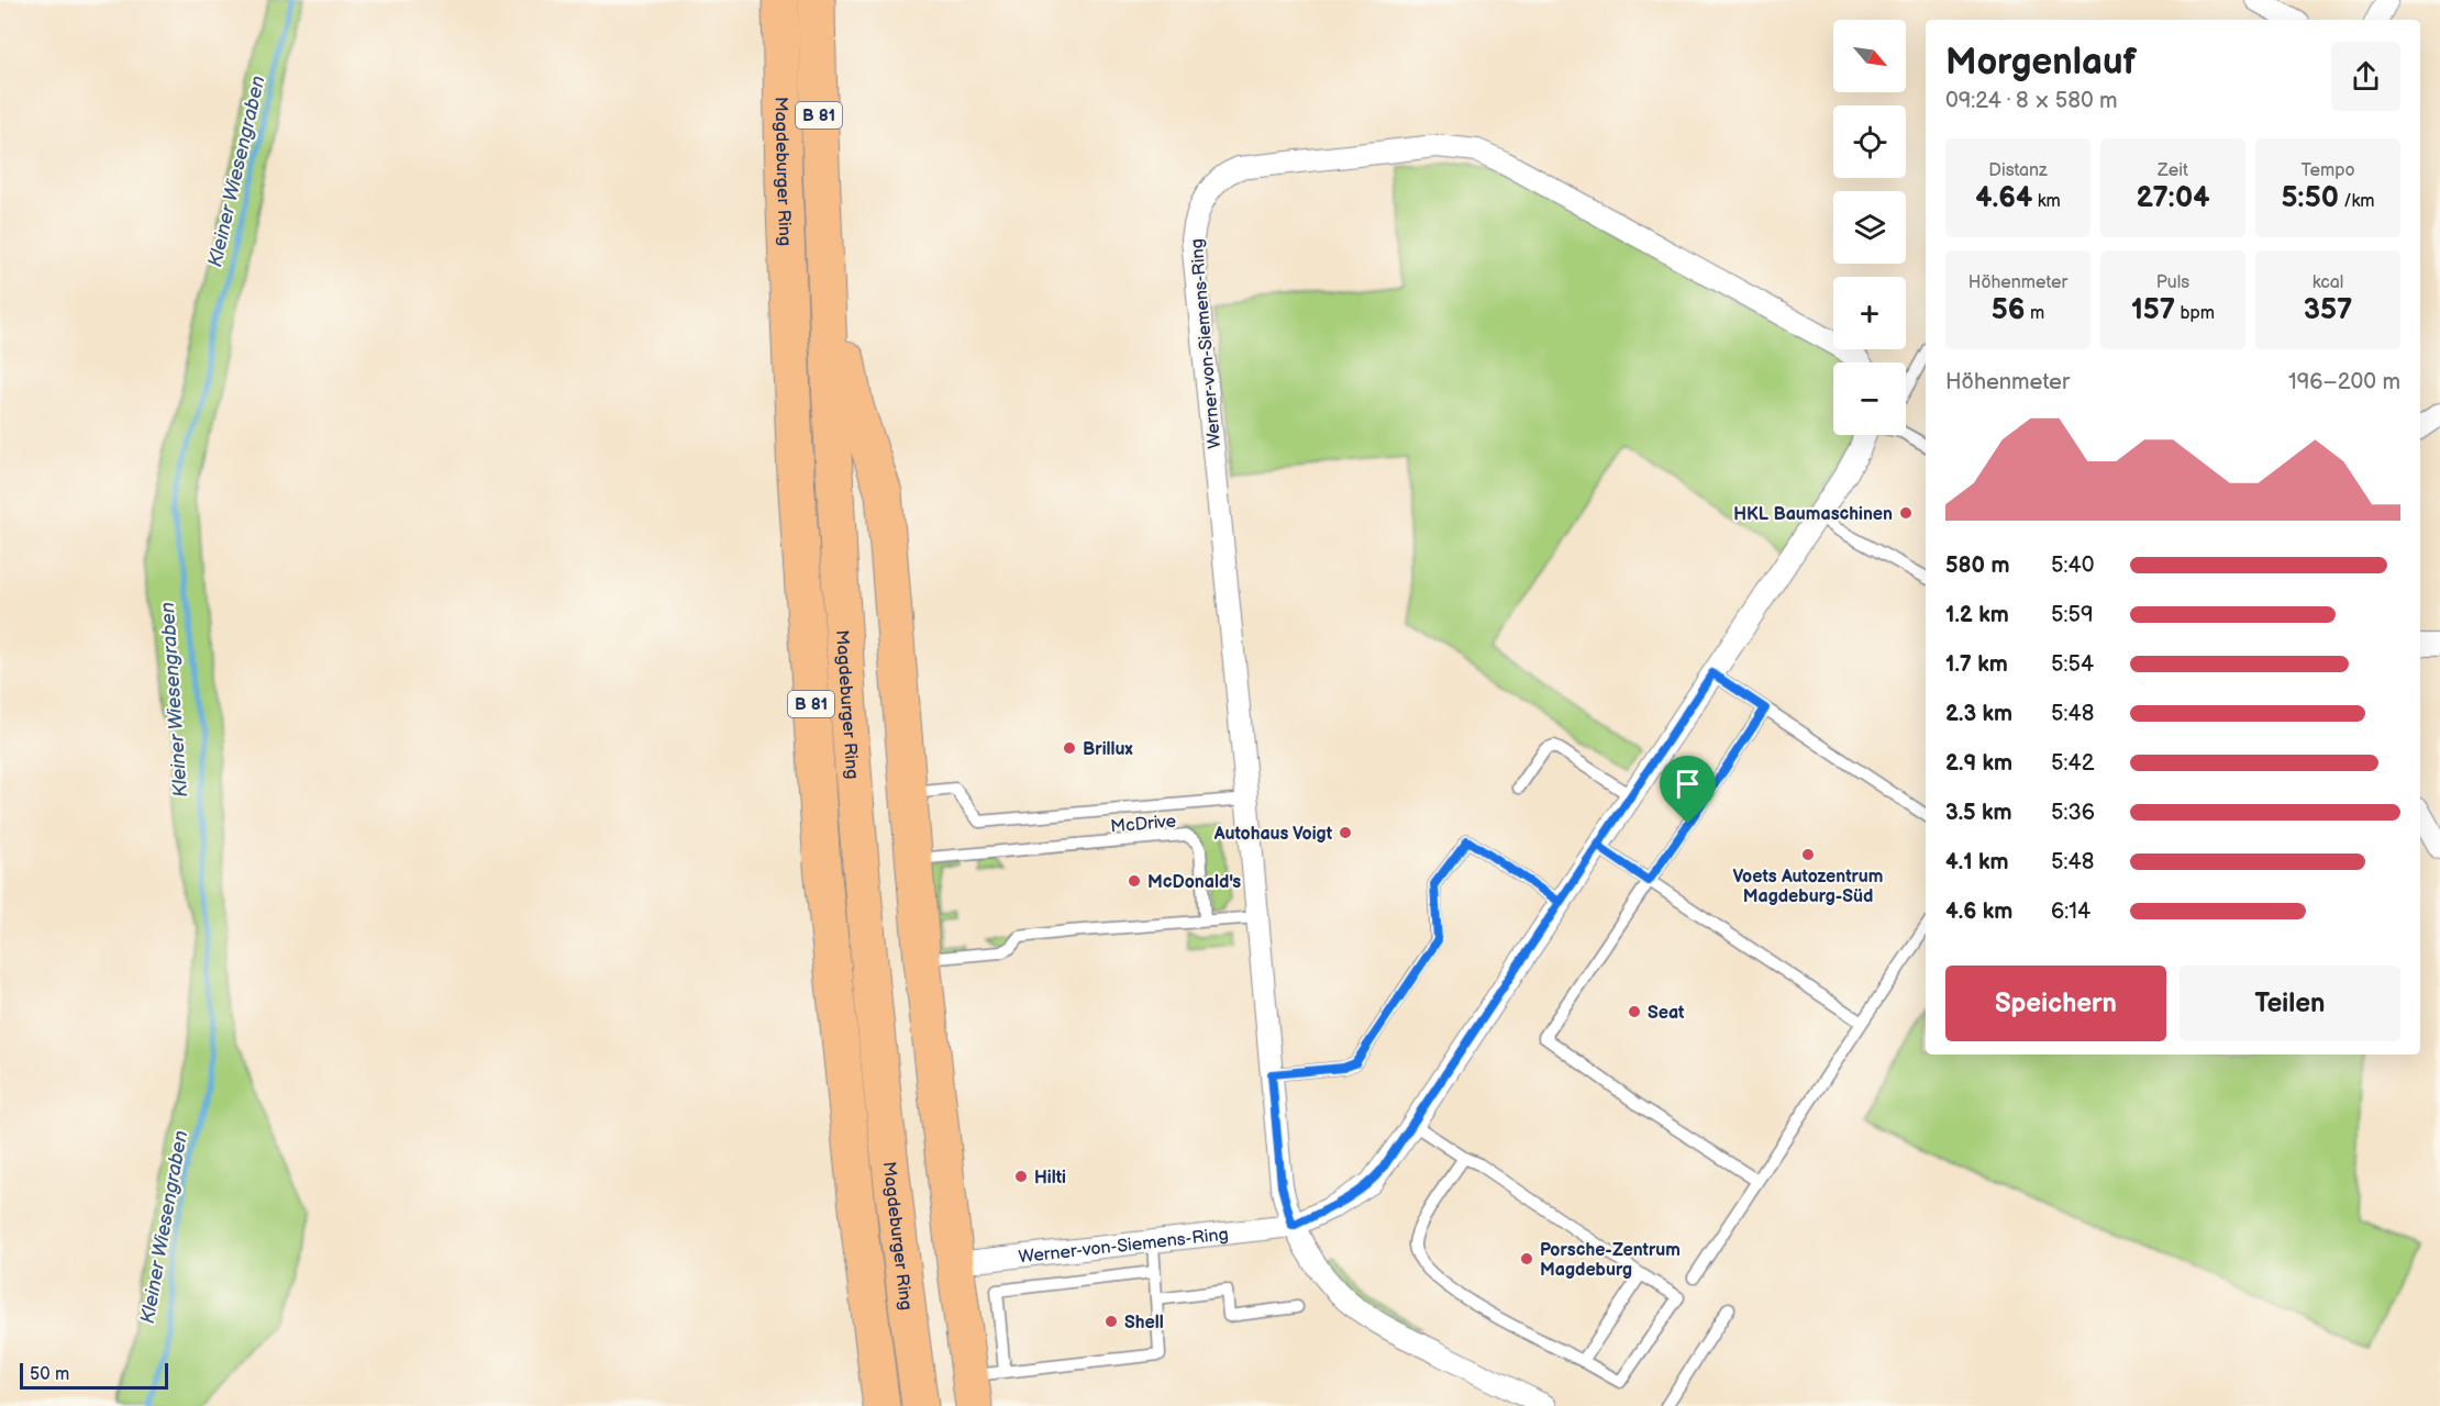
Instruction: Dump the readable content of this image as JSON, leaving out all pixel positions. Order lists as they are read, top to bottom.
{
  "streets": {
    "highway": ["B 81", "Magdeburger Ring"],
    "street": ["Werner-von-Siemens-Ring"],
    "lane": ["McDrive"]
  },
  "water": ["Kleiner Wiesengraben"],
  "places": [
    "HKL Baumaschinen",
    "Brillux",
    "Autohaus Voigt",
    "Voets Autozentrum Magdeburg-Süd",
    "McDonald's",
    "Seat",
    "Hilti",
    "Porsche-Zentrum Magdeburg",
    "Shell"
  ],
  "scale_bar": "50 m",
  "north": "bottom right",
  "page": {
    "map_buttons": ["+", "−"],
    "heading": ["Morgenlauf", "09:24 · 8 × 580 m"],
    "stats": [
      ["Distanz", "4.64 km"],
      ["Zeit", "27:04"],
      ["Tempo", "5:50 /km"],
      ["Höhenmeter", "56 m"],
      ["Puls", "157 bpm"],
      ["kcal", "357"]
    ],
    "chart": ["Höhenmeter", "196–200 m"],
    "list": [
      {
        "name": "580 m",
        "note": "5:40"
      },
      {
        "name": "1.2 km",
        "note": "5:59"
      },
      {
        "name": "1.7 km",
        "note": "5:54"
      },
      {
        "name": "2.3 km",
        "note": "5:48"
      },
      {
        "name": "2.9 km",
        "note": "5:42"
      },
      {
        "name": "3.5 km",
        "note": "5:36"
      },
      {
        "name": "4.1 km",
        "note": "5:48"
      },
      {
        "name": "4.6 km",
        "note": "6:14"
      }
    ],
    "buttons": ["Speichern", "Teilen"],
    "scale": "50 m"
  }
}
